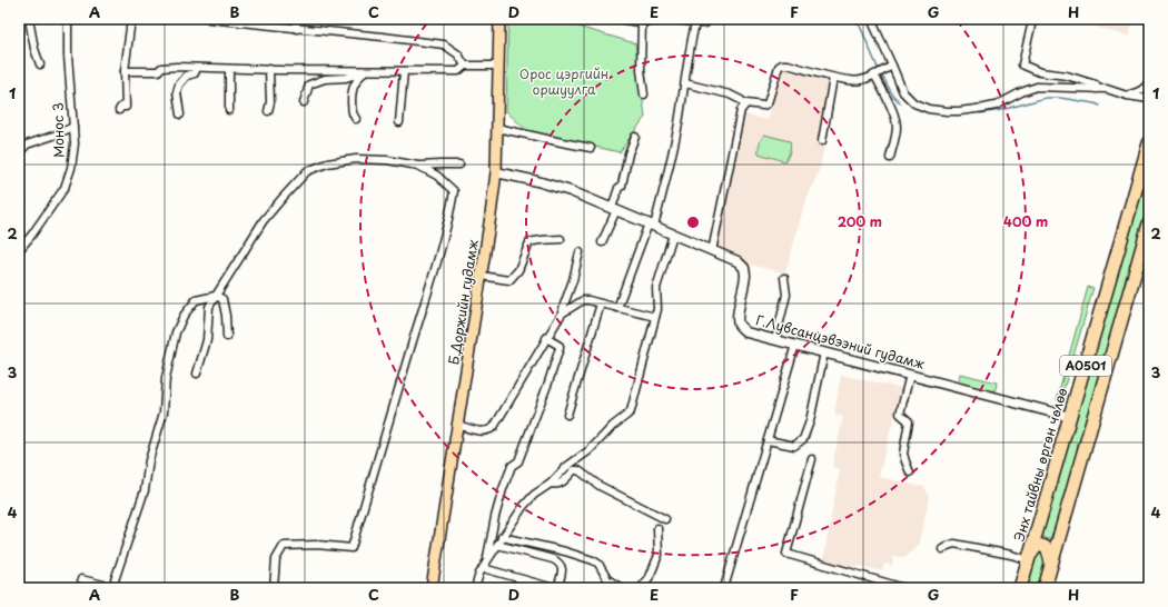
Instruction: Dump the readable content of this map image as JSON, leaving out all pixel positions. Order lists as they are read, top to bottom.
{
  "streets": {
    "highway": ["A0501", "Энх тайвны өргөн чөлөө"],
    "main road": ["Б.Доржийн гудамж"],
    "street": ["Монос 3", "Г.Лувсанцэвээний гудамж"]
  },
  "crossings": [
    ["Б.Доржийн гудамж", "Г.Лувсанцэвээний гудамж"],
    ["Г.Лувсанцэвээний гудамж", "Энх тайвны өргөн чөлөө"]
  ],
  "parks": ["Орос цэргийн оршуулга"],
  "grid": {
    "columns": [
      "A",
      "B",
      "C",
      "D",
      "E",
      "F",
      "G",
      "H"
    ],
    "rows": [
      "1",
      "2",
      "3",
      "4"
    ]
  },
  "rings": ["200 m", "400 m"]
}
